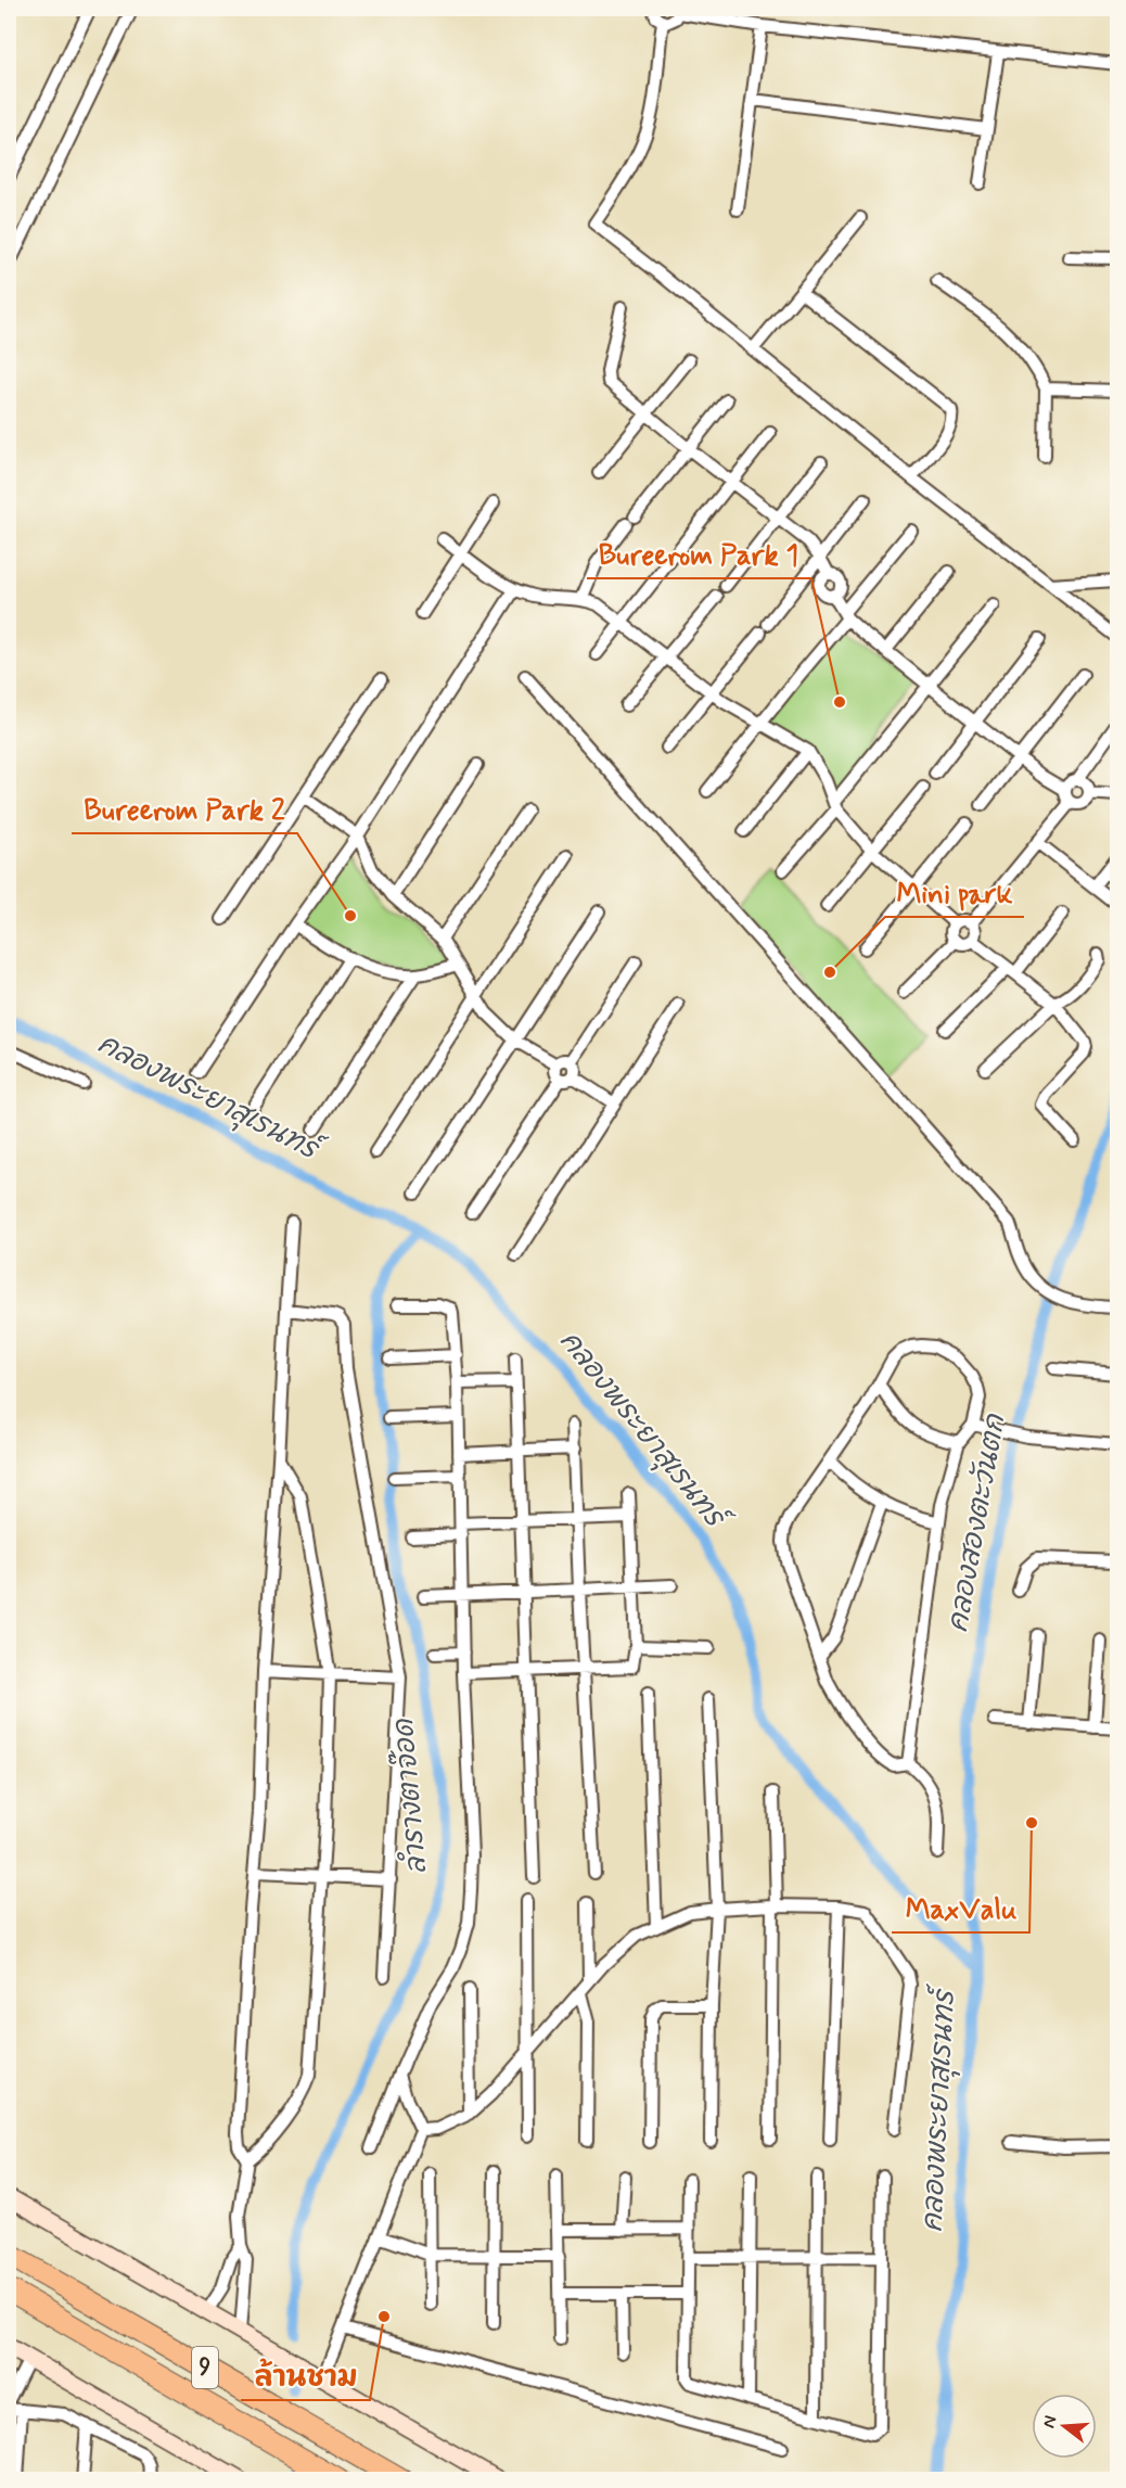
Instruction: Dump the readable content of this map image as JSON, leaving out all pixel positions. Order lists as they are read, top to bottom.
{
  "streets": {
    "highway": ["9"]
  },
  "water": ["คลองพระยาสุเรนทร์", "คลองสองตะวันตก", "ลำรางตาจ๊อด"],
  "places": [
    "Bureerom Park 1",
    "Bureerom Park 2",
    "Mini park",
    "MaxValu",
    "ล้านชาม"
  ],
  "north": "left"
}
